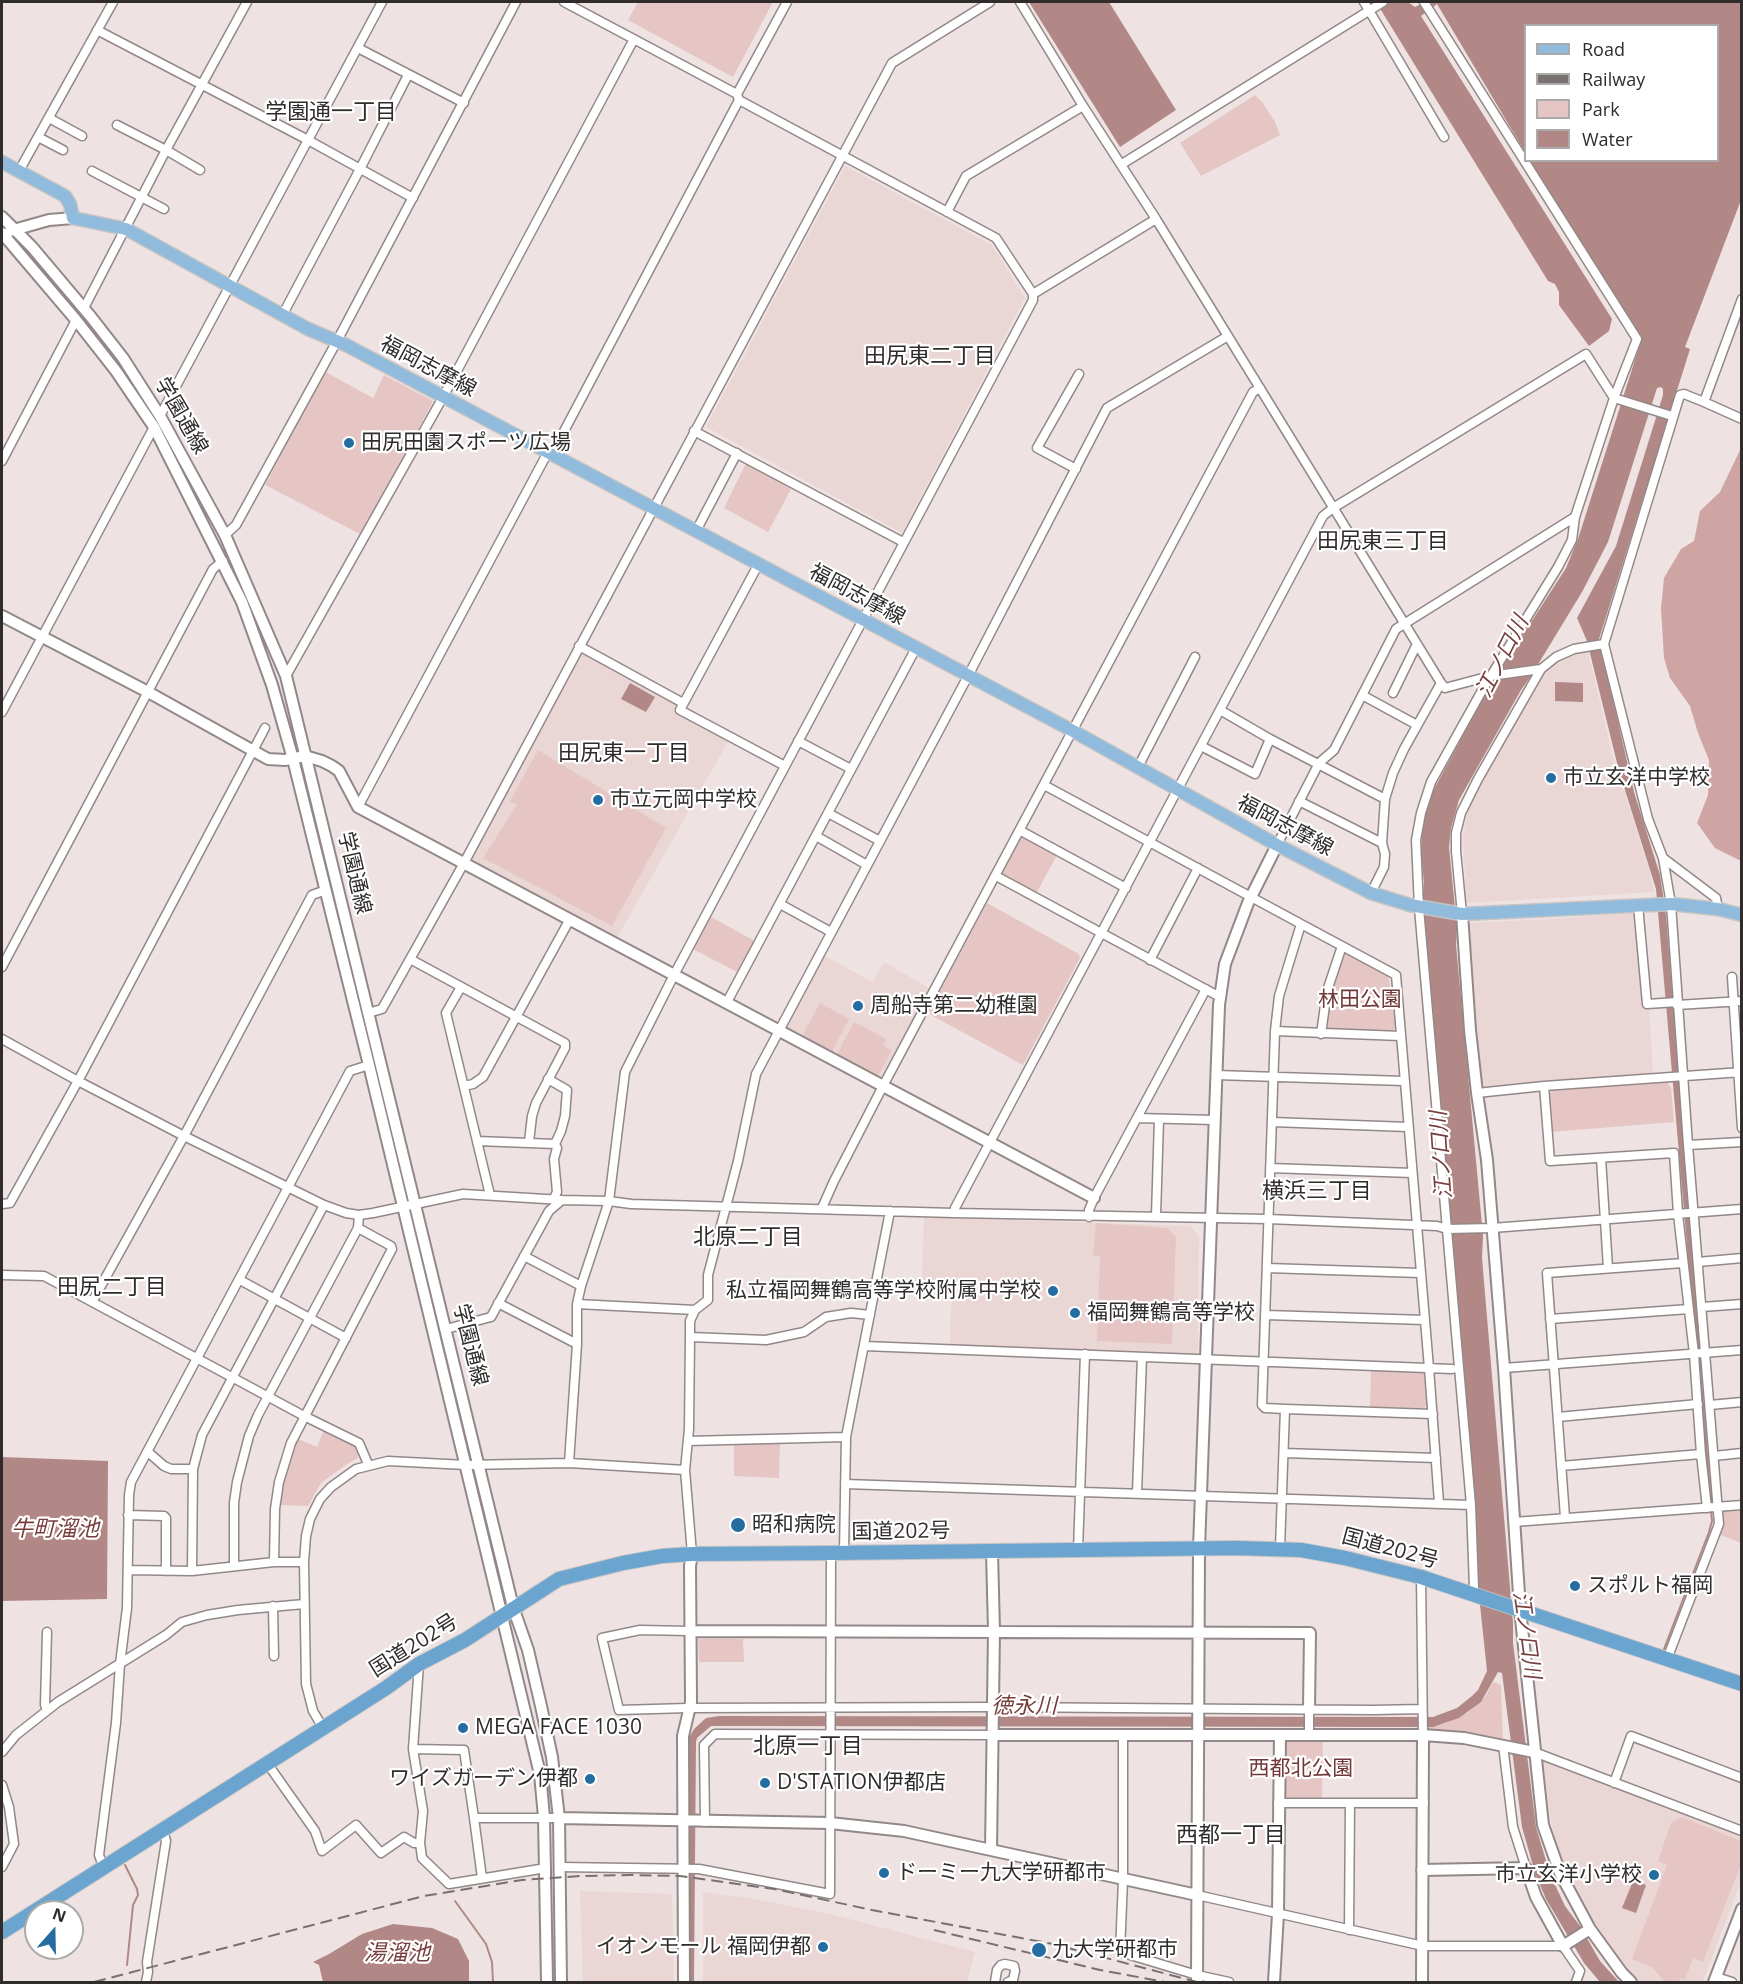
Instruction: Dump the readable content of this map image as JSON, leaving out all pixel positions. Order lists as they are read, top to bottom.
{
  "streets": {
    "highway": ["国道202号"],
    "main road": ["福岡志摩線"],
    "street": ["学園通線"]
  },
  "crossings": [
    ["学園通線", "国道202号"]
  ],
  "districts": [
    "学園通一丁目",
    "田尻東二丁目",
    "田尻東三丁目",
    "田尻東一丁目",
    "横浜三丁目",
    "北原二丁目",
    "田尻二丁目",
    "北原一丁目",
    "西都一丁目"
  ],
  "water": [
    "江ノ口川",
    "牛町溜池",
    "徳永川",
    "湯溜池"
  ],
  "parks": ["林田公園", "西都北公園"],
  "places": [
    "田尻田園スポーツ広場",
    "市立玄洋中学校",
    "市立元岡中学校",
    "周船寺第二幼稚園",
    "私立福岡舞鶴高等学校附属中学校",
    "福岡舞鶴高等学校",
    "昭和病院",
    "スポルト福岡",
    "MEGA FACE 1030",
    "ワイズガーデン伊都",
    "D'STATION伊都店",
    "ドーミー九大学研都市",
    "市立玄洋小学校",
    "イオンモール 福岡伊都",
    "九大学研都市"
  ],
  "legend": [
    "Road",
    "Railway",
    "Park",
    "Water"
  ],
  "north": "top"
}
